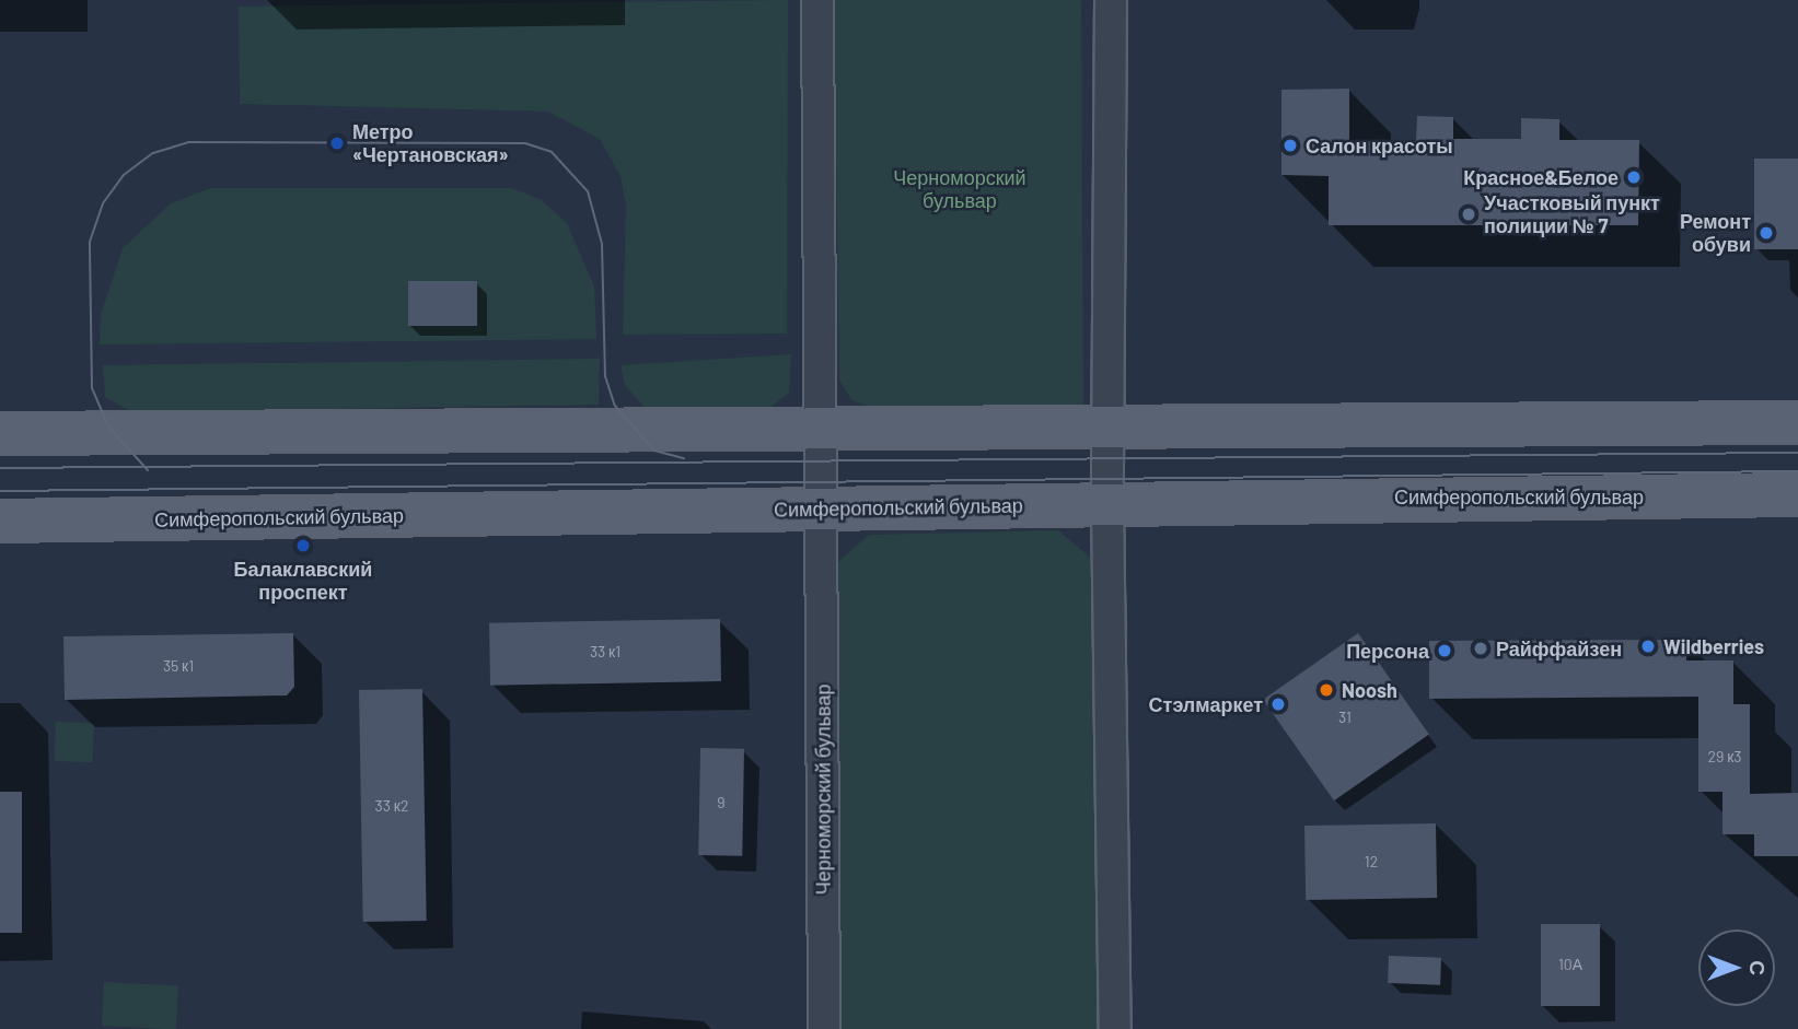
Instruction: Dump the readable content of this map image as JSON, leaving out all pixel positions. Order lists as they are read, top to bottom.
{
  "streets": {
    "main road": ["Симферопольский бульвар"],
    "street": ["Черноморский бульвар"]
  },
  "crossings": [
    ["Симферопольский бульвар", "Черноморский бульвар"]
  ],
  "parks": ["Черноморский бульвар"],
  "places": [
    "Метро «Чертановская»",
    "Салон красоты",
    "Красное&Белое",
    "Участковый пункт полиции № 7",
    "Ремонт обуви",
    "Балаклавский проспект",
    "Wildberries",
    "Райффайзен",
    "Персона",
    "Noosh",
    "Стэлмаркет"
  ],
  "house_numbers": [
    "33 к1",
    "35 к1",
    "31",
    "29 к3",
    "9",
    "33 к2",
    "12",
    "10А"
  ],
  "north": "right"
}
